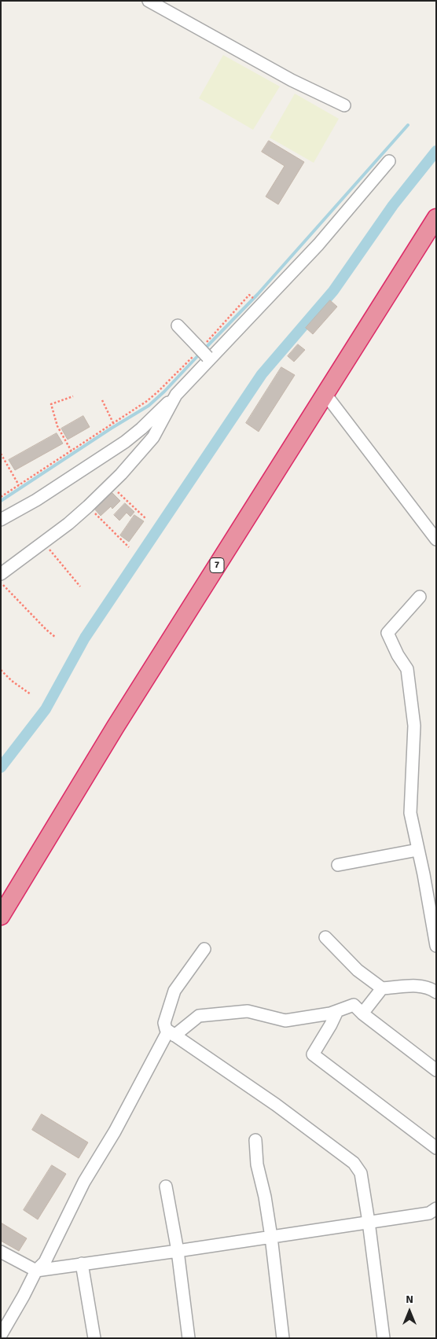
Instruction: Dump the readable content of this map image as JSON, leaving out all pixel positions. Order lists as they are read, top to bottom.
{
  "streets": {
    "highway": ["7"]
  },
  "north": "top"
}
